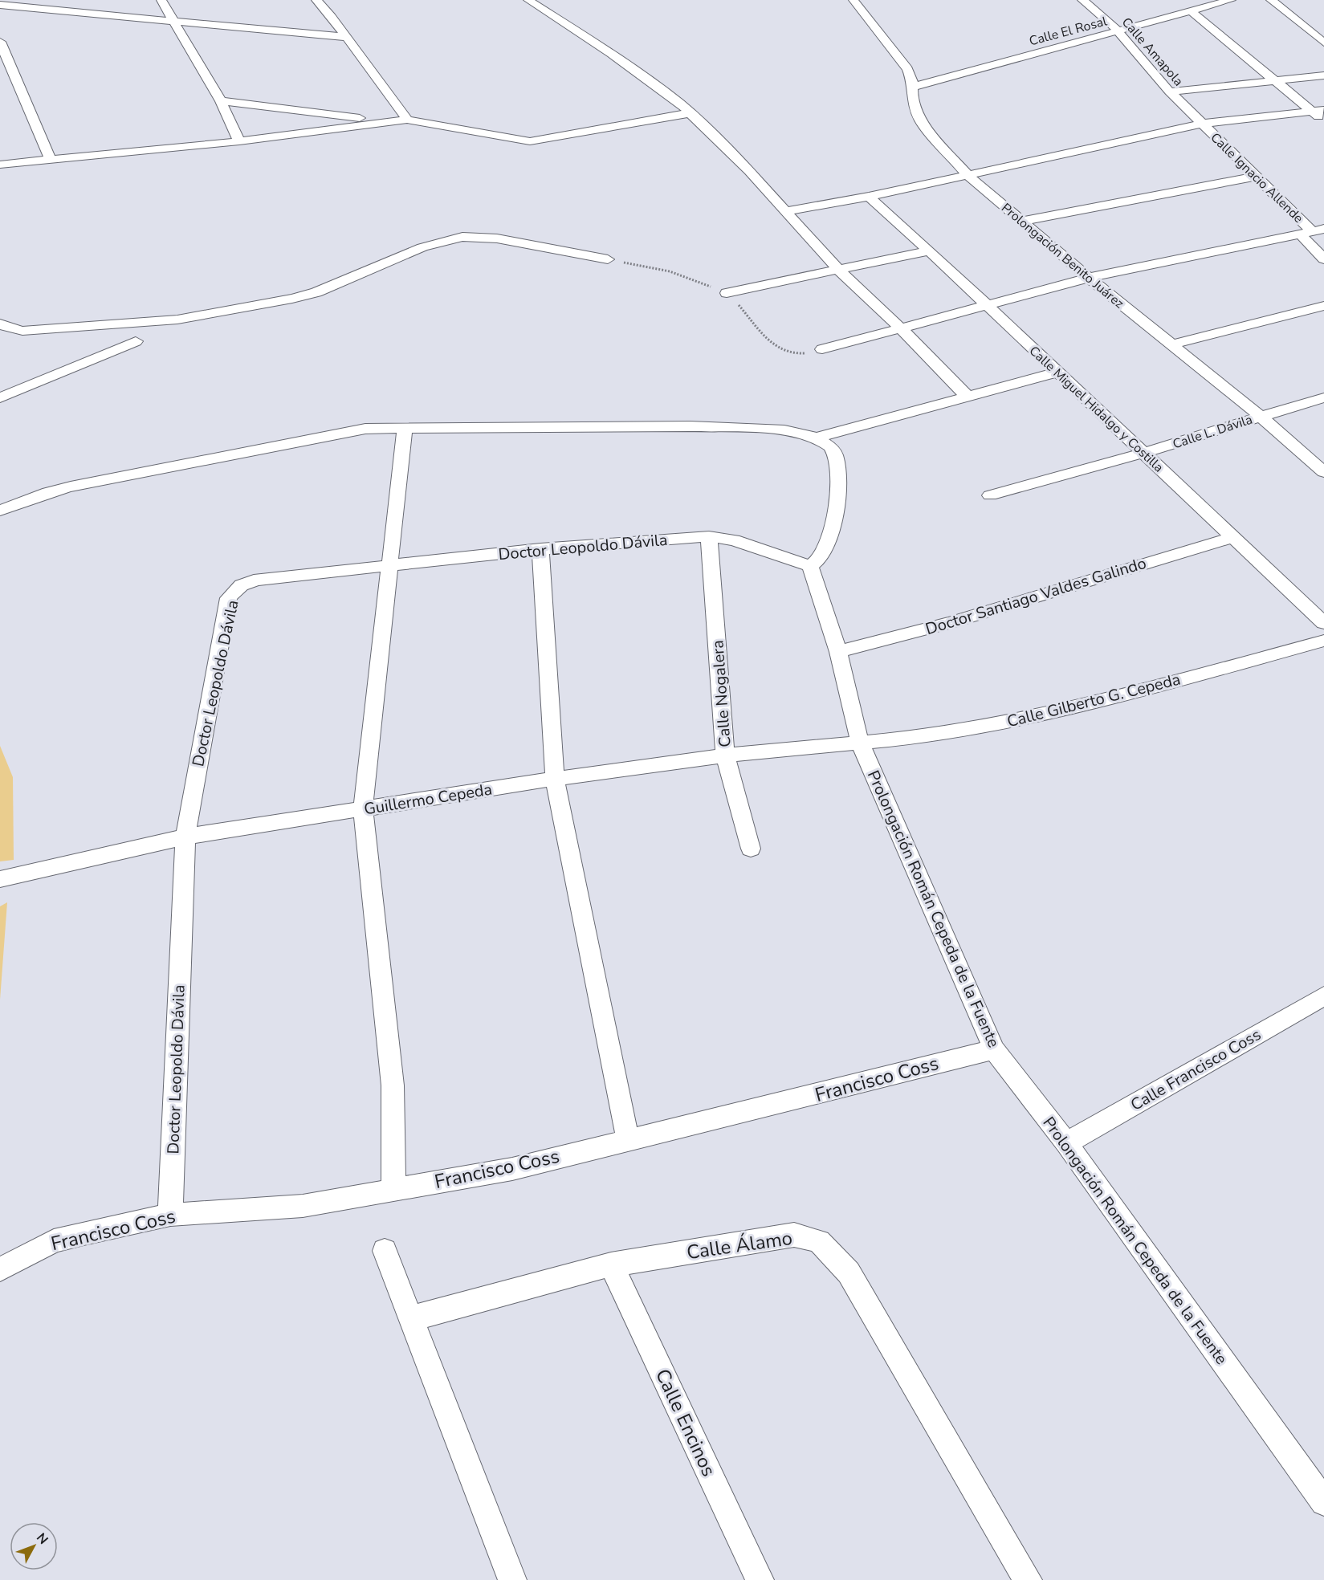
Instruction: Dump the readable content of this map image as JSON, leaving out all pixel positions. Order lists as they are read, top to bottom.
{
  "streets": {
    "street": [
      "Calle El Rosal",
      "Calle Amapola",
      "Calle Ignacio Allende",
      "Prolongación Benito Juárez",
      "Calle Miguel Hidalgo y Costilla",
      "Calle L. Dávila",
      "Doctor Leopoldo Dávila",
      "Doctor Santiago Valdes Galindo",
      "Calle Nogalera",
      "Calle Gilberto G. Cepeda",
      "Guillermo Cepeda",
      "Prolongación Román Cepeda de la Fuente",
      "Calle Francisco Coss",
      "Francisco Coss",
      "Calle Álamo",
      "Calle Encinos"
    ]
  },
  "crossings": [
    ["Calle El Rosal", "Calle Amapola"],
    ["Calle El Rosal", "Prolongación Benito Juárez"],
    ["Calle Amapola", "Calle Ignacio Allende"],
    ["Prolongación Benito Juárez", "Calle L. Dávila"],
    ["Calle Miguel Hidalgo y Costilla", "Calle L. Dávila"],
    ["Calle Miguel Hidalgo y Costilla", "Doctor Santiago Valdes Galindo"],
    ["Doctor Leopoldo Dávila", "Calle Nogalera"],
    ["Doctor Leopoldo Dávila", "Guillermo Cepeda"],
    ["Doctor Leopoldo Dávila", "Prolongación Román Cepeda de la Fuente"],
    ["Doctor Leopoldo Dávila", "Francisco Coss"],
    ["Doctor Santiago Valdes Galindo", "Prolongación Román Cepeda de la Fuente"],
    ["Calle Nogalera", "Guillermo Cepeda"],
    ["Calle Gilberto G. Cepeda", "Guillermo Cepeda"],
    ["Calle Gilberto G. Cepeda", "Prolongación Román Cepeda de la Fuente"],
    ["Guillermo Cepeda", "Prolongación Román Cepeda de la Fuente"],
    ["Prolongación Román Cepeda de la Fuente", "Calle Francisco Coss"],
    ["Prolongación Román Cepeda de la Fuente", "Francisco Coss"],
    ["Calle Álamo", "Calle Encinos"]
  ],
  "north": "top right"
}
